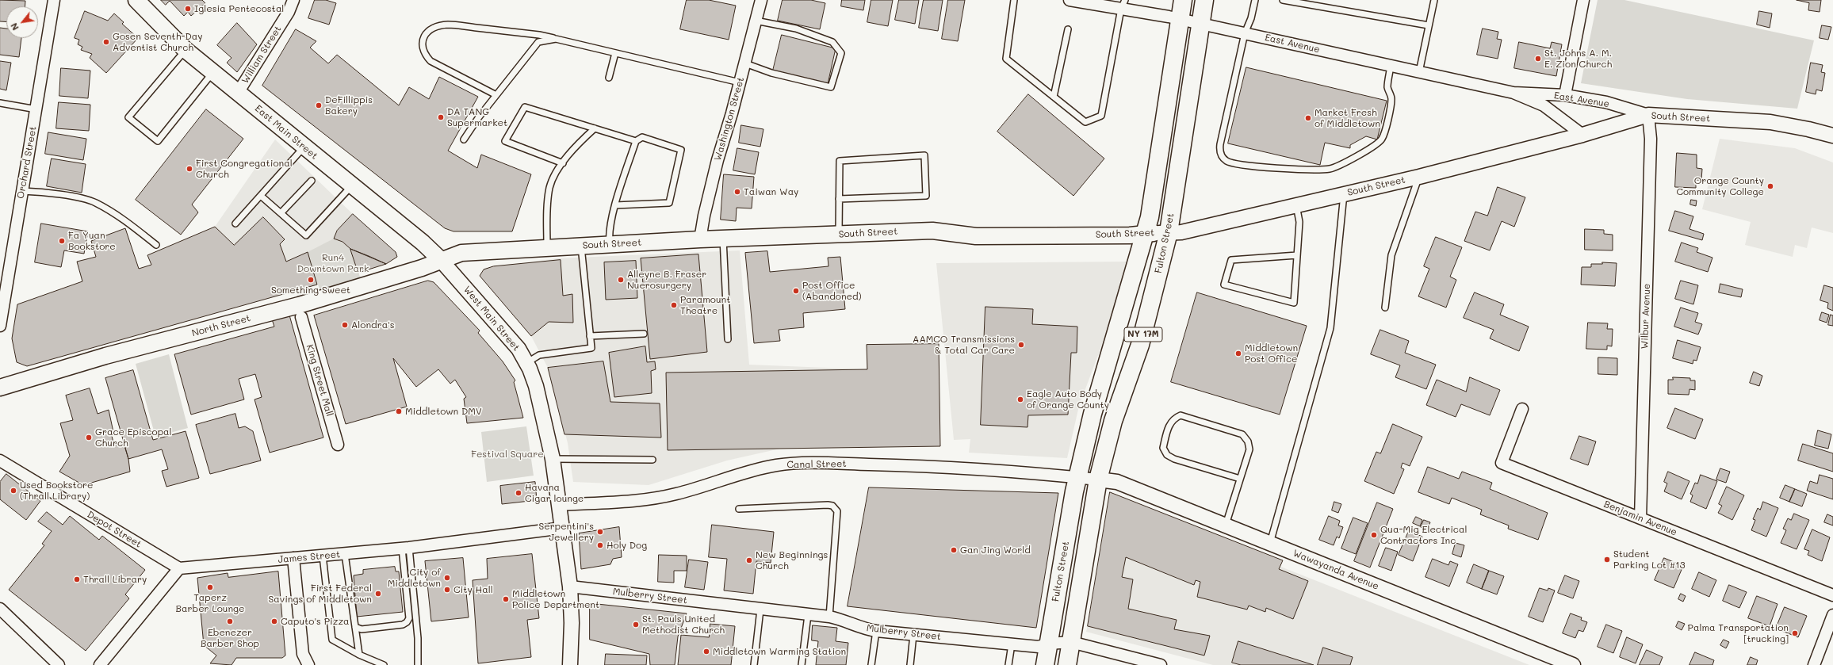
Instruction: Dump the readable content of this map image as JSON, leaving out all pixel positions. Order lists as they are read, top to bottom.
{
  "streets": {
    "main road": [
      "South Street",
      "East Main Street",
      "Fulton Street",
      "North Street",
      "NY 17M"
    ],
    "street": [
      "East Avenue",
      "William Street",
      "Washington Street",
      "Orchard Street",
      "Wilbur Avenue",
      "West Main Street",
      "King Street Mall",
      "Canal Street",
      "Benjamin Avenue",
      "Depot Street",
      "James Street",
      "Wawayanda Avenue",
      "Mulberry Street"
    ]
  },
  "crossings": [
    ["East Avenue", "South Street"],
    ["East Avenue", "Fulton Street"],
    ["East Avenue", "Wilbur Avenue"],
    ["William Street", "East Main Street"],
    ["South Street", "Washington Street"],
    ["South Street", "East Main Street"],
    ["South Street", "Fulton Street"],
    ["South Street", "Wilbur Avenue"],
    ["South Street", "West Main Street"],
    ["South Street", "North Street"],
    ["East Main Street", "West Main Street"],
    ["East Main Street", "North Street"],
    ["Fulton Street", "Canal Street"],
    ["Fulton Street", "Wawayanda Avenue"],
    ["Fulton Street", "Mulberry Street"],
    ["Wilbur Avenue", "Benjamin Avenue"],
    ["West Main Street", "North Street"],
    ["West Main Street", "Canal Street"],
    ["West Main Street", "James Street"],
    ["West Main Street", "Mulberry Street"],
    ["Depot Street", "James Street"]
  ],
  "parks": ["Run4 Downtown Park", "Festival Square"],
  "places": [
    "Iglesia Pentecostal",
    "Gosen Seventh-Day Adventist Church",
    "St. Johns A. M. E. Zion Church",
    "DeFillippis Bakery",
    "DA TANG Supermarket",
    "Market Fresh of Middletown",
    "First Congregational Church",
    "Orange County Community College",
    "Taiwan Way",
    "Fa Yuan Bookstore",
    "Something Sweet",
    "Alleyne B. Fraser Nuerosurgery",
    "Post Office (Abandoned)",
    "Paramount Theatre",
    "Alondra's",
    "AAMCO Transmissions & Total Car Care",
    "Middletown Post Office",
    "Eagle Auto Body of Orange County",
    "Middletown DMV",
    "Grace Episcopal Church",
    "Used Bookstore (Thrall Library)",
    "Havana Cigar lounge",
    "Serpentini's Jewellery",
    "Qua-Mig Electrical Contractors Inc",
    "Holy Dog",
    "Gan Jing World",
    "Student Parking Lot #13",
    "New Beginnings Church",
    "City of Middletown",
    "Thrall Library",
    "Taperz Barber Lounge",
    "City Hall",
    "First Federal Savings of Middletown",
    "Middletown Police Department",
    "Ebenezer Barber Shop",
    "Caputo's Pizza",
    "St. Pauls United Methodist Church",
    "Palma Transportation [trucking]",
    "Middletown Warming Station"
  ],
  "north": "bottom left"
}
